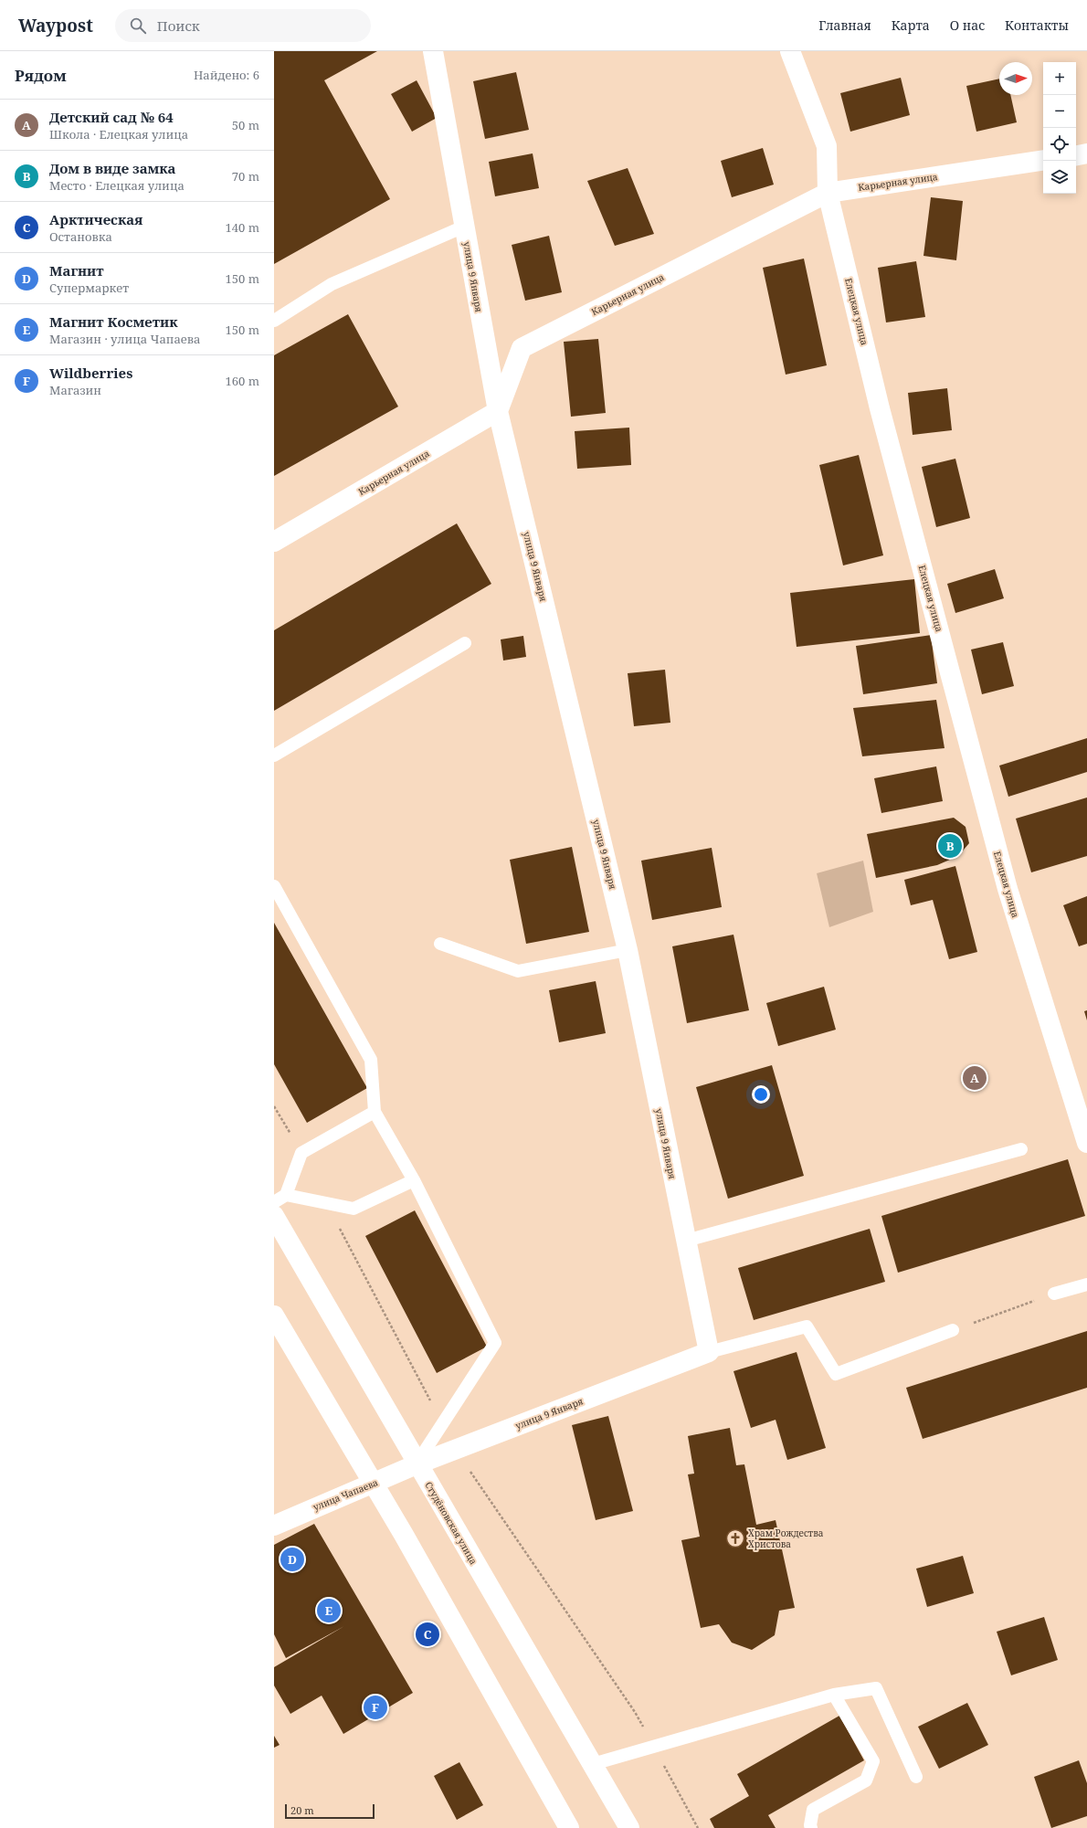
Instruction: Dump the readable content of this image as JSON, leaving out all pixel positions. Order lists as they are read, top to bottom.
{
  "streets": {
    "street": [
      "Карьерная улица",
      "улица 9 Января",
      "Елецкая улица",
      "улица Чапаева",
      "Студёновская улица"
    ]
  },
  "crossings": [
    ["Карьерная улица", "улица 9 Января"],
    ["Карьерная улица", "Елецкая улица"],
    ["улица 9 Января", "улица Чапаева"],
    ["улица 9 Января", "Студёновская улица"],
    ["улица Чапаева", "Студёновская улица"]
  ],
  "places": {
    "church": ["Храм Рождества Христова"]
  },
  "scale_bar": "20 m",
  "north": "right",
  "page": {
    "header": "Waypost",
    "search": "Поиск",
    "nav": [
      "Главная",
      "Карта",
      "О нас",
      "Контакты"
    ],
    "heading": ["Рядом", "Найдено: 6"],
    "map_buttons": ["+", "−"],
    "list": [
      {
        "mark": "A",
        "name": "Детский сад № 64",
        "note": "Школа · Елецкая улица",
        "value": "50 m"
      },
      {
        "mark": "B",
        "name": "Дом в виде замка",
        "note": "Место · Елецкая улица",
        "value": "70 m"
      },
      {
        "mark": "C",
        "name": "Арктическая",
        "note": "Остановка",
        "value": "140 m"
      },
      {
        "mark": "D",
        "name": "Магнит",
        "note": "Супермаркет",
        "value": "150 m"
      },
      {
        "mark": "E",
        "name": "Магнит Косметик",
        "note": "Магазин · улица Чапаева",
        "value": "150 m"
      },
      {
        "mark": "F",
        "name": "Wildberries",
        "note": "Магазин",
        "value": "160 m"
      }
    ],
    "pins": [
      "B",
      "A",
      "D",
      "E",
      "C",
      "F"
    ],
    "scale": "20 m"
  }
}
